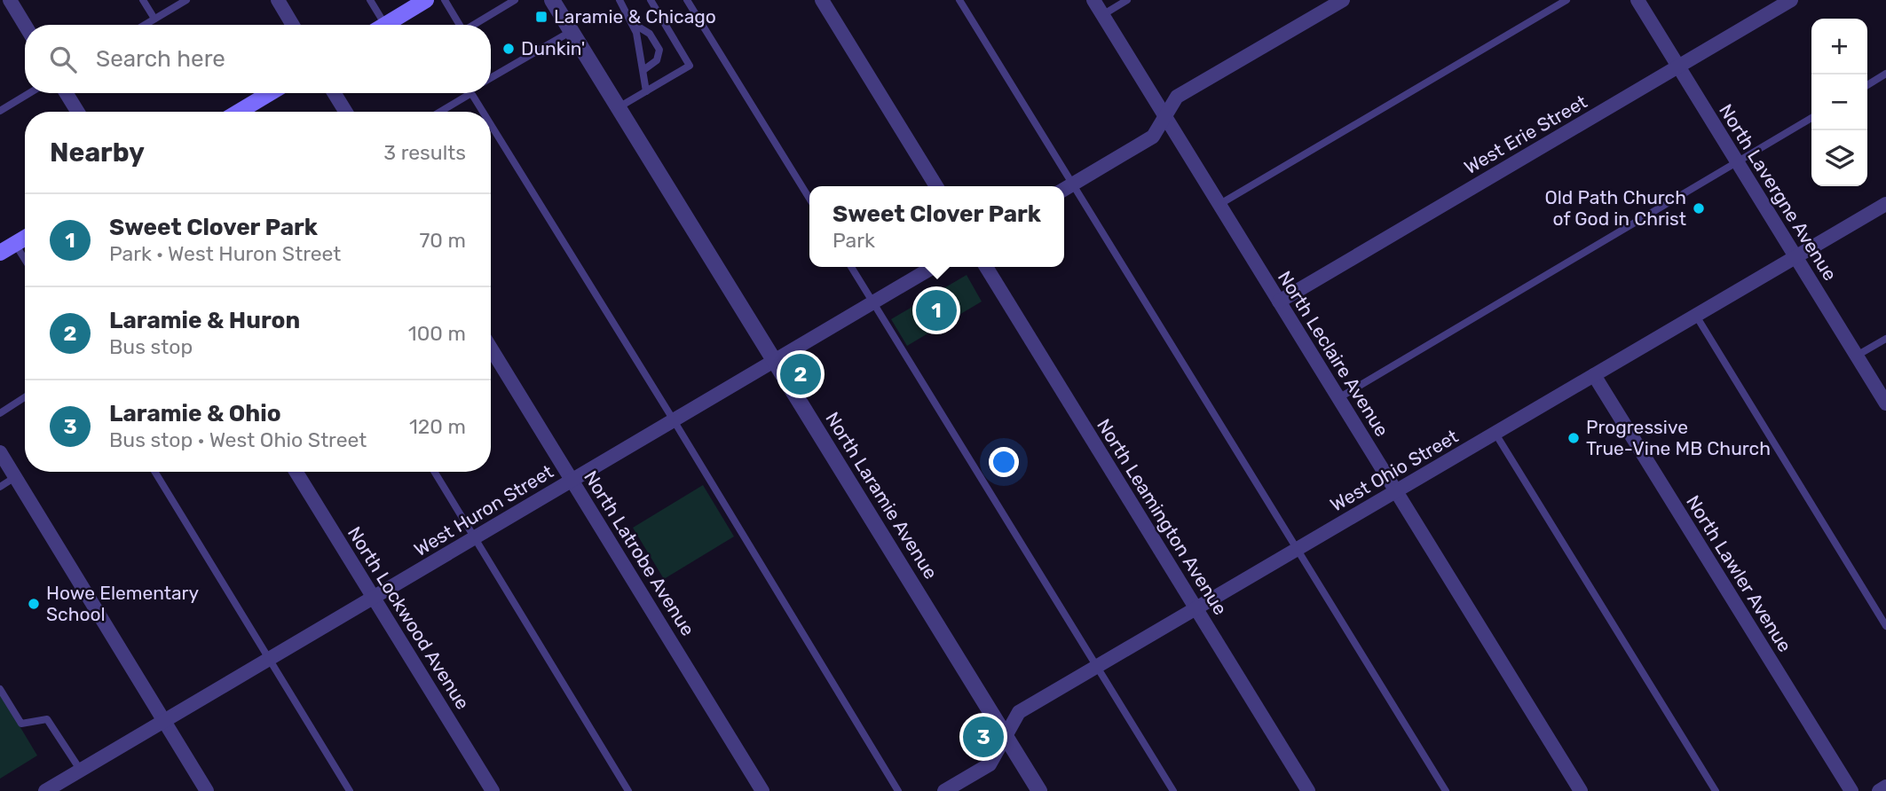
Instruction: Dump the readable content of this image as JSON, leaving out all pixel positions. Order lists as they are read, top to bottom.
{
  "streets": {
    "street": [
      "West Erie Street",
      "North Lavergne Avenue",
      "North Leclaire Avenue",
      "West Ohio Street",
      "North Laramie Avenue",
      "West Huron Street",
      "North Leamington Avenue",
      "North Latrobe Avenue",
      "North Lawler Avenue",
      "North Lockwood Avenue"
    ]
  },
  "crossings": [
    ["West Erie Street", "North Lavergne Avenue"],
    ["West Erie Street", "North Leclaire Avenue"],
    ["North Lavergne Avenue", "West Ohio Street"],
    ["North Leclaire Avenue", "West Ohio Street"],
    ["West Ohio Street", "North Laramie Avenue"],
    ["West Ohio Street", "North Leamington Avenue"],
    ["West Ohio Street", "North Lawler Avenue"],
    ["North Laramie Avenue", "West Huron Street"],
    ["West Huron Street", "North Latrobe Avenue"],
    ["West Huron Street", "North Lockwood Avenue"]
  ],
  "places": {
    "transit": ["Laramie & Chicago"],
    "other": [
      "Dunkin'",
      "Old Path Church of God in Christ",
      "Progressive True-Vine MB Church",
      "Howe Elementary School"
    ]
  },
  "page": {
    "map_buttons": ["+", "−"],
    "search": "Search here",
    "heading": ["Nearby", "3 results"],
    "popup": ["Sweet Clover Park", "Park"],
    "list": [
      {
        "mark": "1",
        "name": "Sweet Clover Park",
        "note": "Park · West Huron Street",
        "value": "70 m"
      },
      {
        "mark": "2",
        "name": "Laramie & Huron",
        "note": "Bus stop",
        "value": "100 m"
      },
      {
        "mark": "3",
        "name": "Laramie & Ohio",
        "note": "Bus stop · West Ohio Street",
        "value": "120 m"
      }
    ],
    "pins": ["1", "2", "3"]
  }
}
